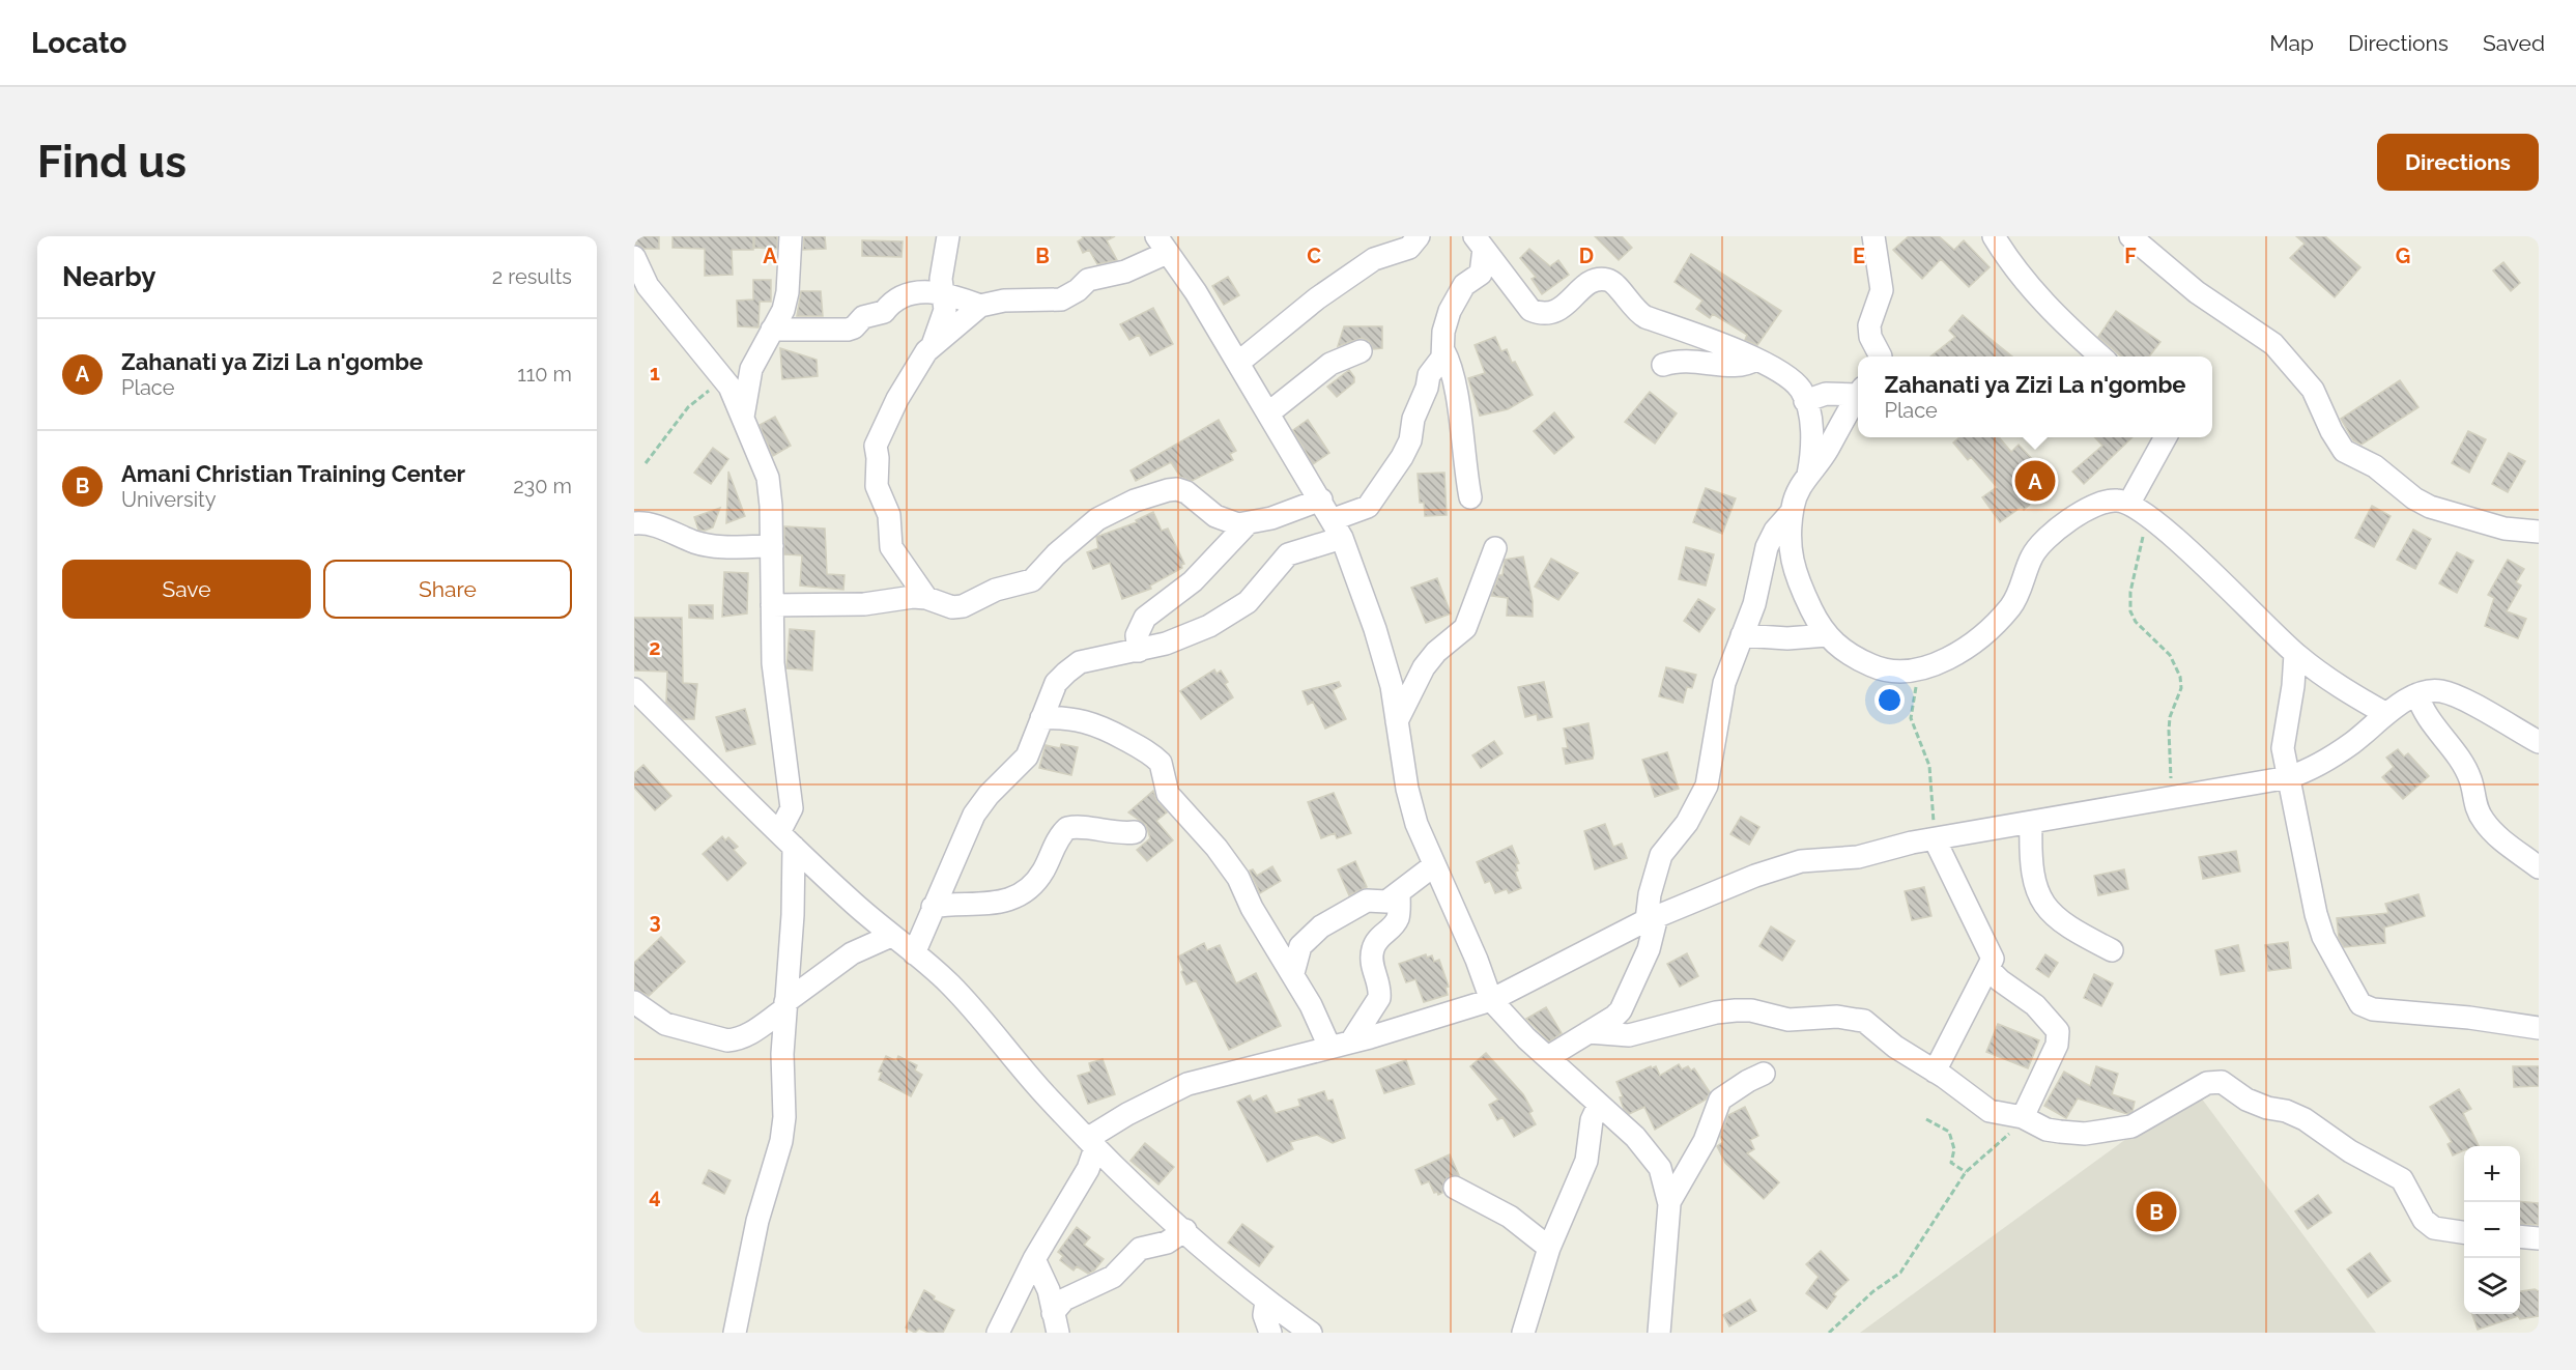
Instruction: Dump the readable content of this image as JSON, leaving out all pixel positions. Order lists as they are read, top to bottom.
{
  "page": {
    "header": "Locato",
    "nav": ["Map", "Directions", "Saved"],
    "buttons": [
      "Directions",
      ["Save", "Share"]
    ],
    "title": "Find us",
    "heading": ["Nearby", "2 results"],
    "list": [
      {
        "mark": "A",
        "name": "Zahanati ya Zizi La n'gombe",
        "note": "Place",
        "value": "110 m"
      },
      {
        "mark": "B",
        "name": "Amani Christian Training Center",
        "note": "University",
        "value": "230 m"
      }
    ],
    "popup": ["Zahanati ya Zizi La n'gombe", "Place"],
    "pins": ["A", "B"],
    "map_buttons": ["+", "−"]
  },
  "grid": {
    "columns": [
      "A",
      "B",
      "C",
      "D",
      "E",
      "F",
      "G"
    ],
    "rows": [
      "1",
      "2",
      "3",
      "4"
    ]
  }
}
